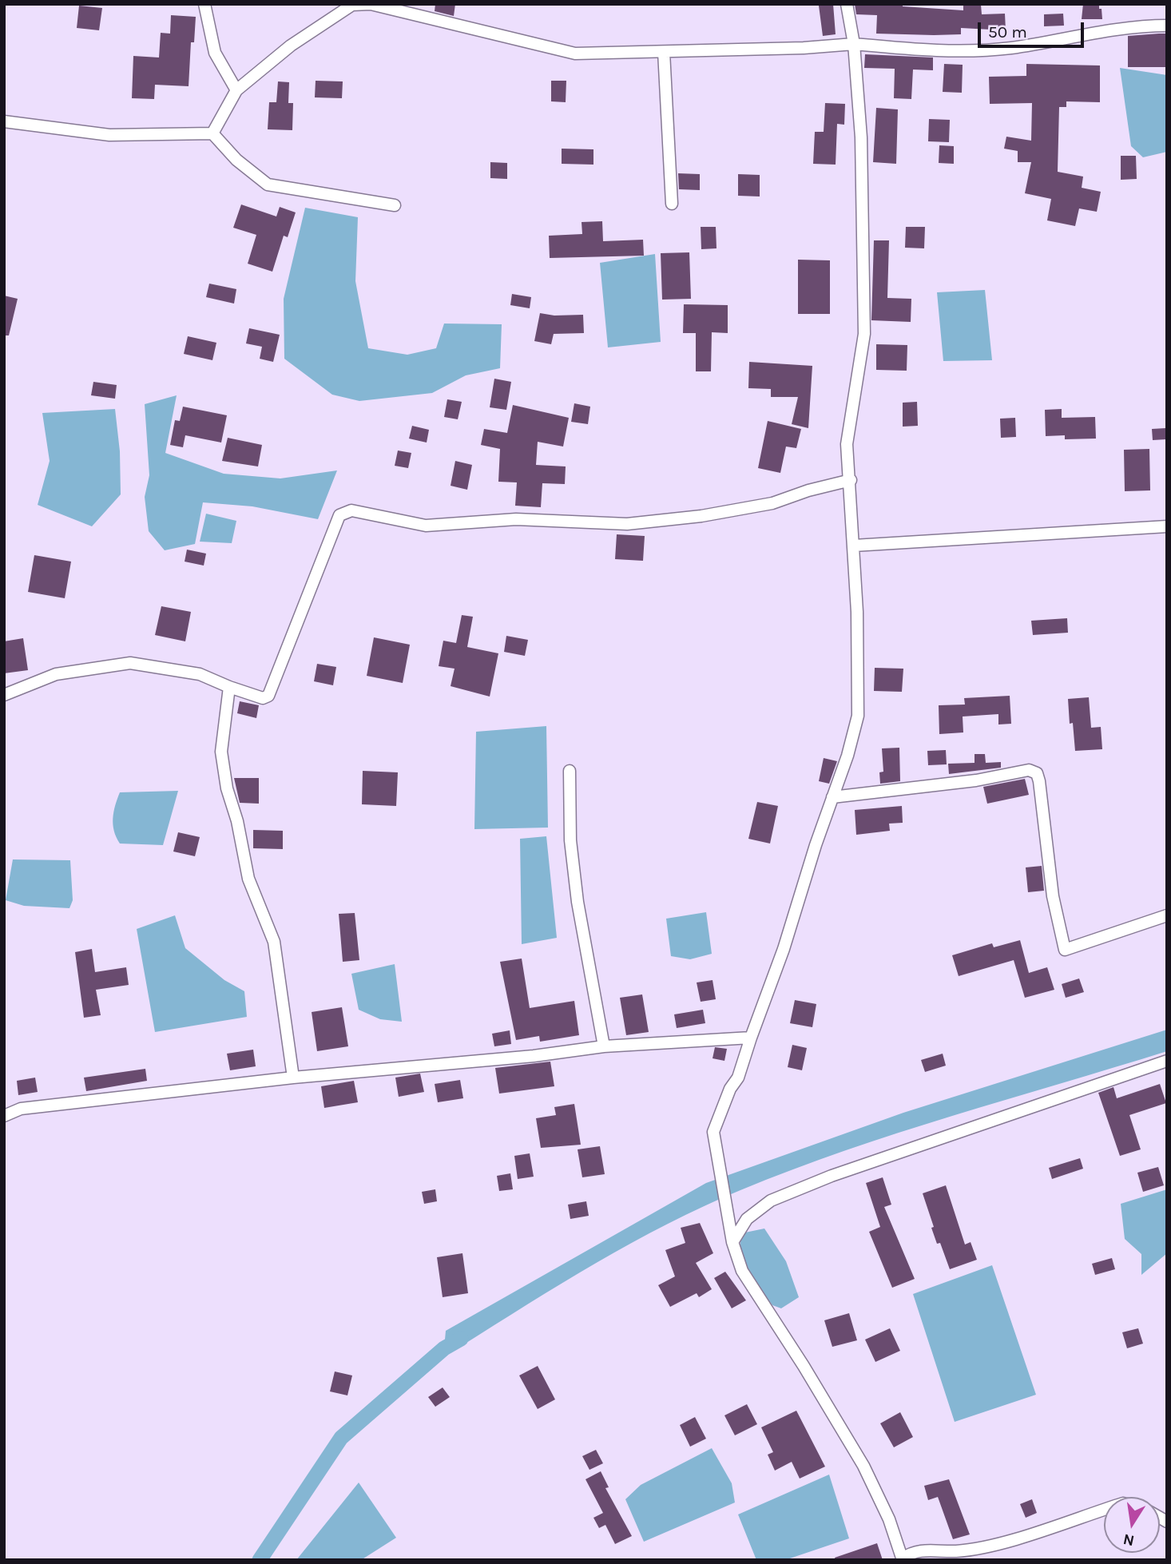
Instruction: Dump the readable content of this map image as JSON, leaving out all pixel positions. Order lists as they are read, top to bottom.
{
  "scale_bar": "50 m",
  "north": "bottom"
}
